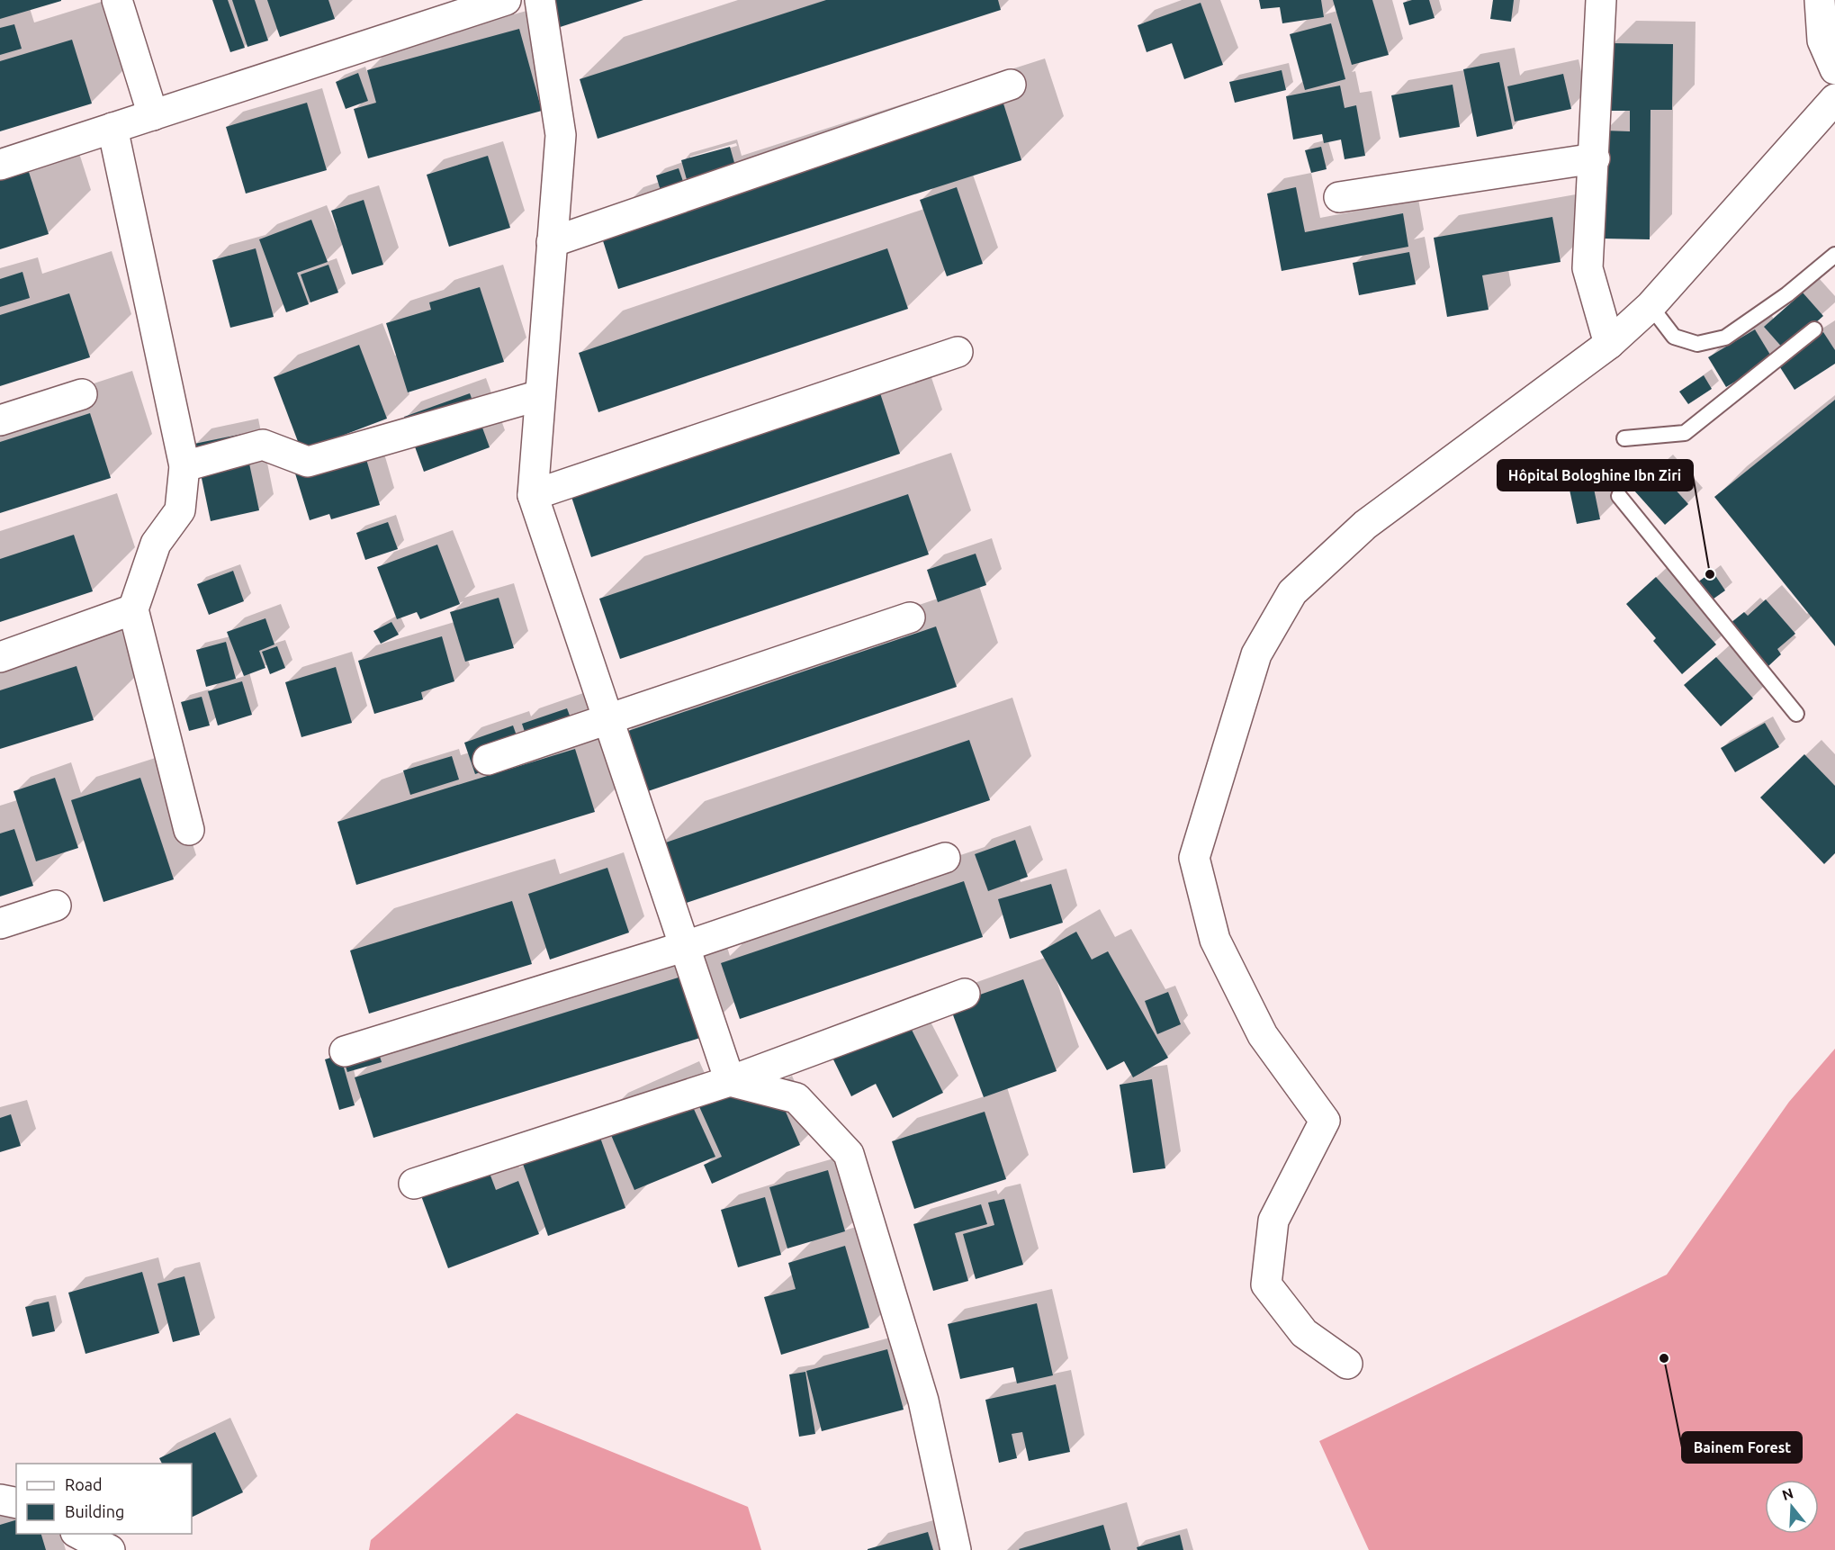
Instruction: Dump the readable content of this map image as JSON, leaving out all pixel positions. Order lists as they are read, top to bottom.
{
  "places": ["Hôpital Bologhine Ibn Ziri", "Bainem Forest"],
  "legend": ["Road", "Building"],
  "north": "top"
}
